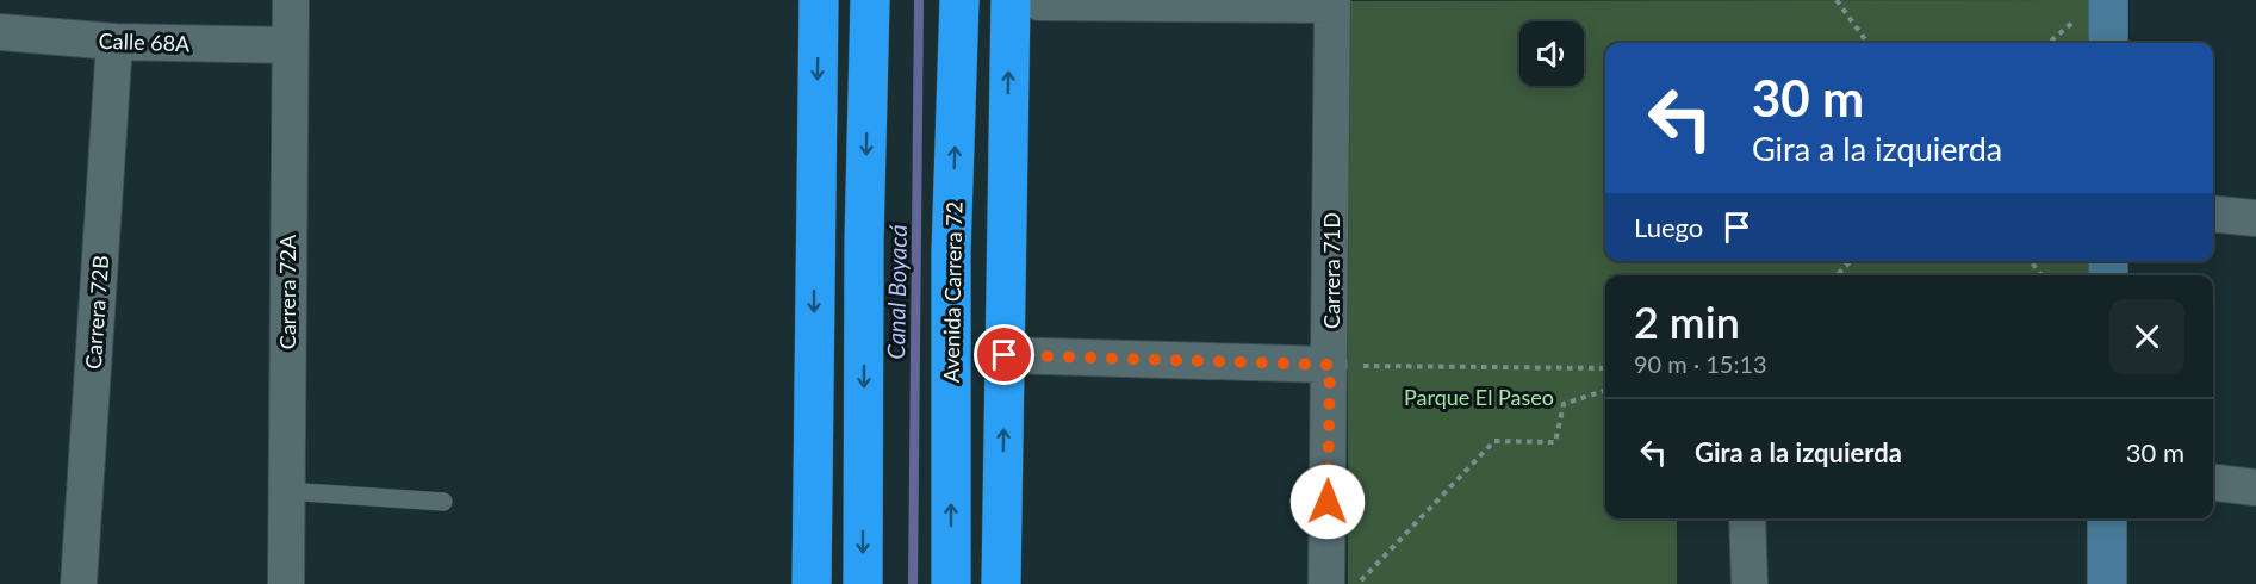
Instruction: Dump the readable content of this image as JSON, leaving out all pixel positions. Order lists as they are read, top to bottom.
{
  "streets": {
    "highway": ["Avenida Carrera 72"],
    "street": [
      "Calle 68A",
      "Carrera 71D",
      "Carrera 72A",
      "Carrera 72B"
    ]
  },
  "crossings": [
    ["Calle 68A", "Carrera 72A"],
    ["Calle 68A", "Carrera 72B"]
  ],
  "water": ["Canal Boyacá"],
  "parks": ["Parque El Paseo"],
  "page": {
    "turn": ["30 m", "Gira a la izquierda"],
    "then": "Luego",
    "heading": ["2 min", "90 m · 15:13"],
    "list": [
      {
        "name": "Gira a la izquierda",
        "value": "30 m"
      }
    ]
  }
}
